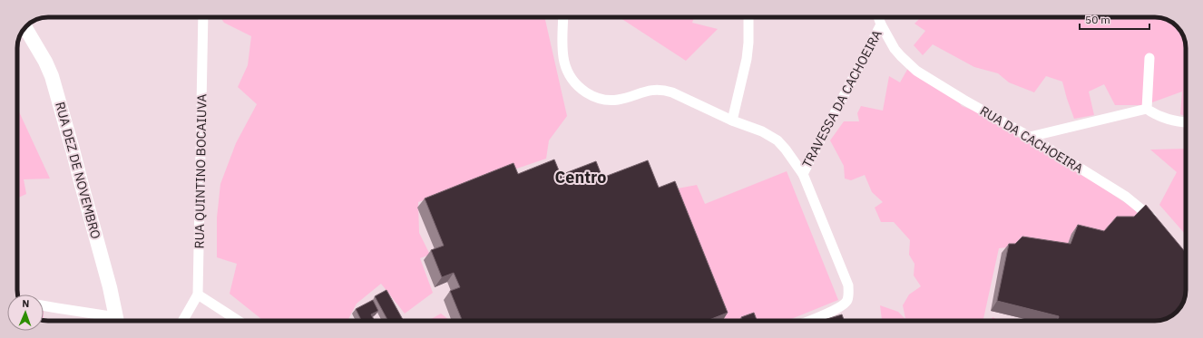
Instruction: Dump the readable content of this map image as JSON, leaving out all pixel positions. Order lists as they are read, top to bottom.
{
  "streets": {
    "main road": ["RUA DEZ DE NOVEMBRO"],
    "street": ["TRAVESSA DA CACHOEIRA", "RUA DA CACHOEIRA", "RUA QUINTINO BOCAIUVA"]
  },
  "crossings": [
    ["TRAVESSA DA CACHOEIRA", "RUA DA CACHOEIRA"]
  ],
  "districts": ["Centro"],
  "scale_bar": "50 m",
  "north": "top"
}
